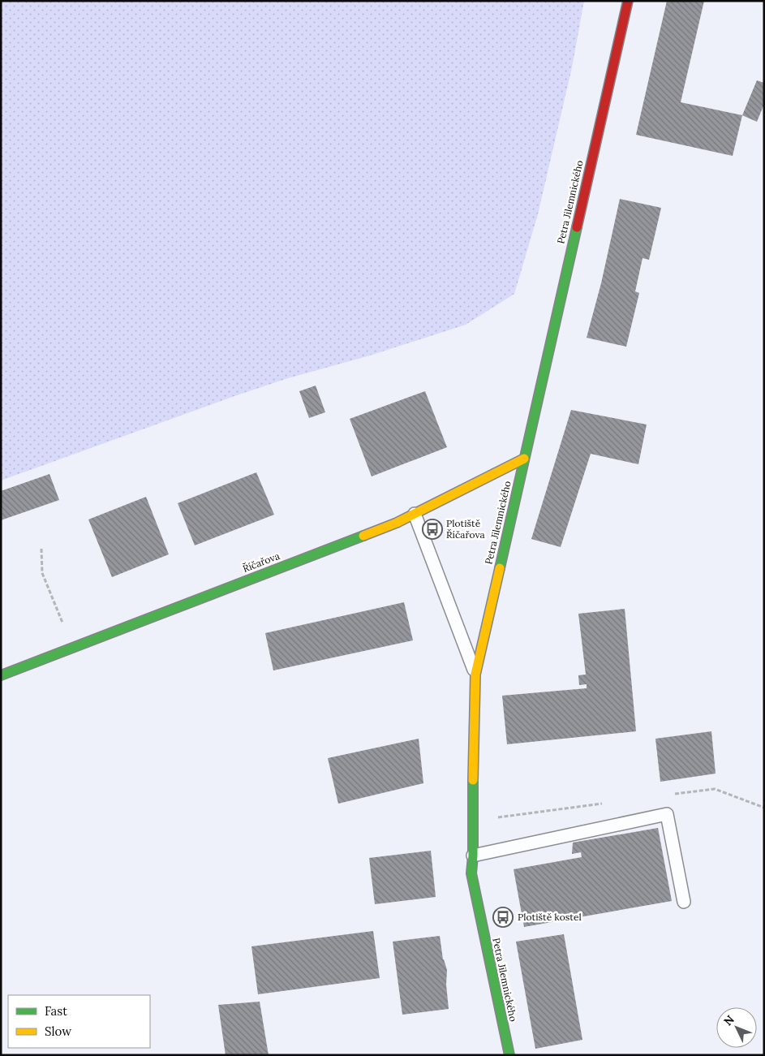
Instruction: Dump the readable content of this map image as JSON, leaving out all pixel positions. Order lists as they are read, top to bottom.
{
  "streets": {
    "street": ["Petra Jilemnického", "Říčařova"]
  },
  "crossings": [
    ["Petra Jilemnického", "Říčařova"]
  ],
  "places": {
    "bus stop": ["Plotiště Říčařova", "Plotiště kostel"]
  },
  "legend": ["Fast", "Slow"],
  "north": "top left"
}
